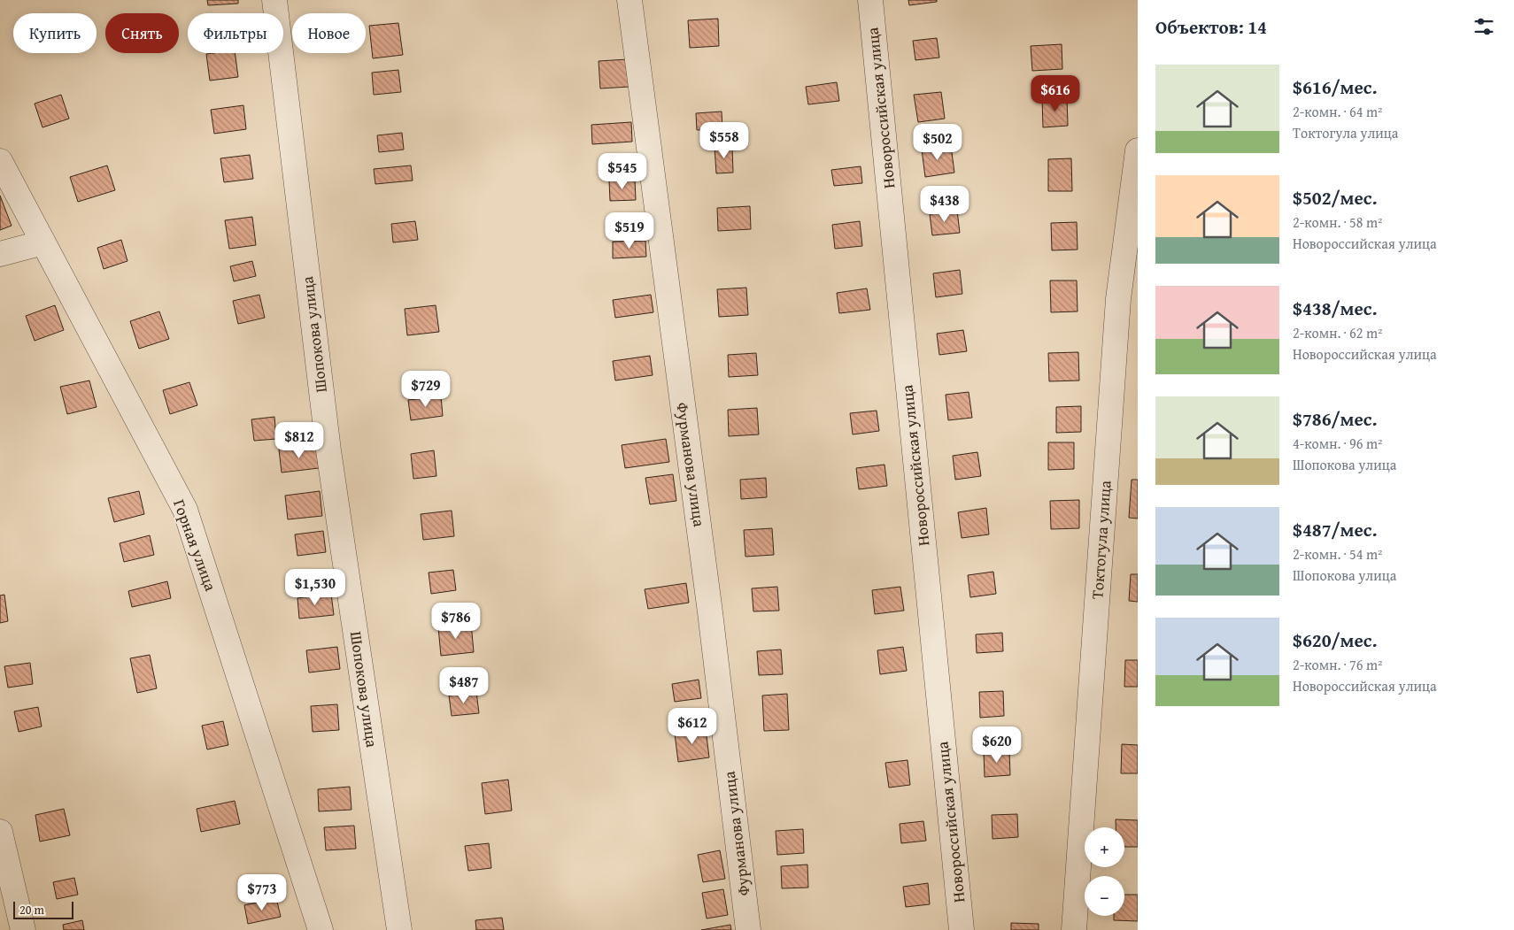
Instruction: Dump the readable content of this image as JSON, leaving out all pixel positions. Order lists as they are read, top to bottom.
{
  "streets": {
    "street": [
      "Новороссийская улица",
      "Шопокова улица",
      "Фурманова улица",
      "Токтогула улица",
      "Горная улица"
    ]
  },
  "scale_bar": "20 m",
  "page": {
    "heading": "Объектов: 14",
    "chip": [
      "Купить",
      "Снять",
      "Фильтры",
      "Новое"
    ],
    "list": [
      {
        "name": "$616/мес.",
        "note": "2-комн. · 64 m² · Токтогула улица"
      },
      {
        "name": "$502/мес.",
        "note": "2-комн. · 58 m² · Новороссийская улица"
      },
      {
        "name": "$438/мес.",
        "note": "2-комн. · 62 m² · Новороссийская улица"
      },
      {
        "name": "$786/мес.",
        "note": "4-комн. · 96 m² · Шопокова улица"
      },
      {
        "name": "$487/мес.",
        "note": "2-комн. · 54 m² · Шопокова улица"
      },
      {
        "name": "$620/мес.",
        "note": "2-комн. · 76 m² · Новороссийская улица"
      }
    ],
    "price": [
      "$616",
      "$558",
      "$502",
      "$545",
      "$438",
      "$519",
      "$729",
      "$812",
      "$1,530",
      "$786",
      "$487",
      "$612",
      "$620",
      "$773"
    ],
    "map_buttons": ["+", "−"],
    "scale": "20 m"
  }
}
